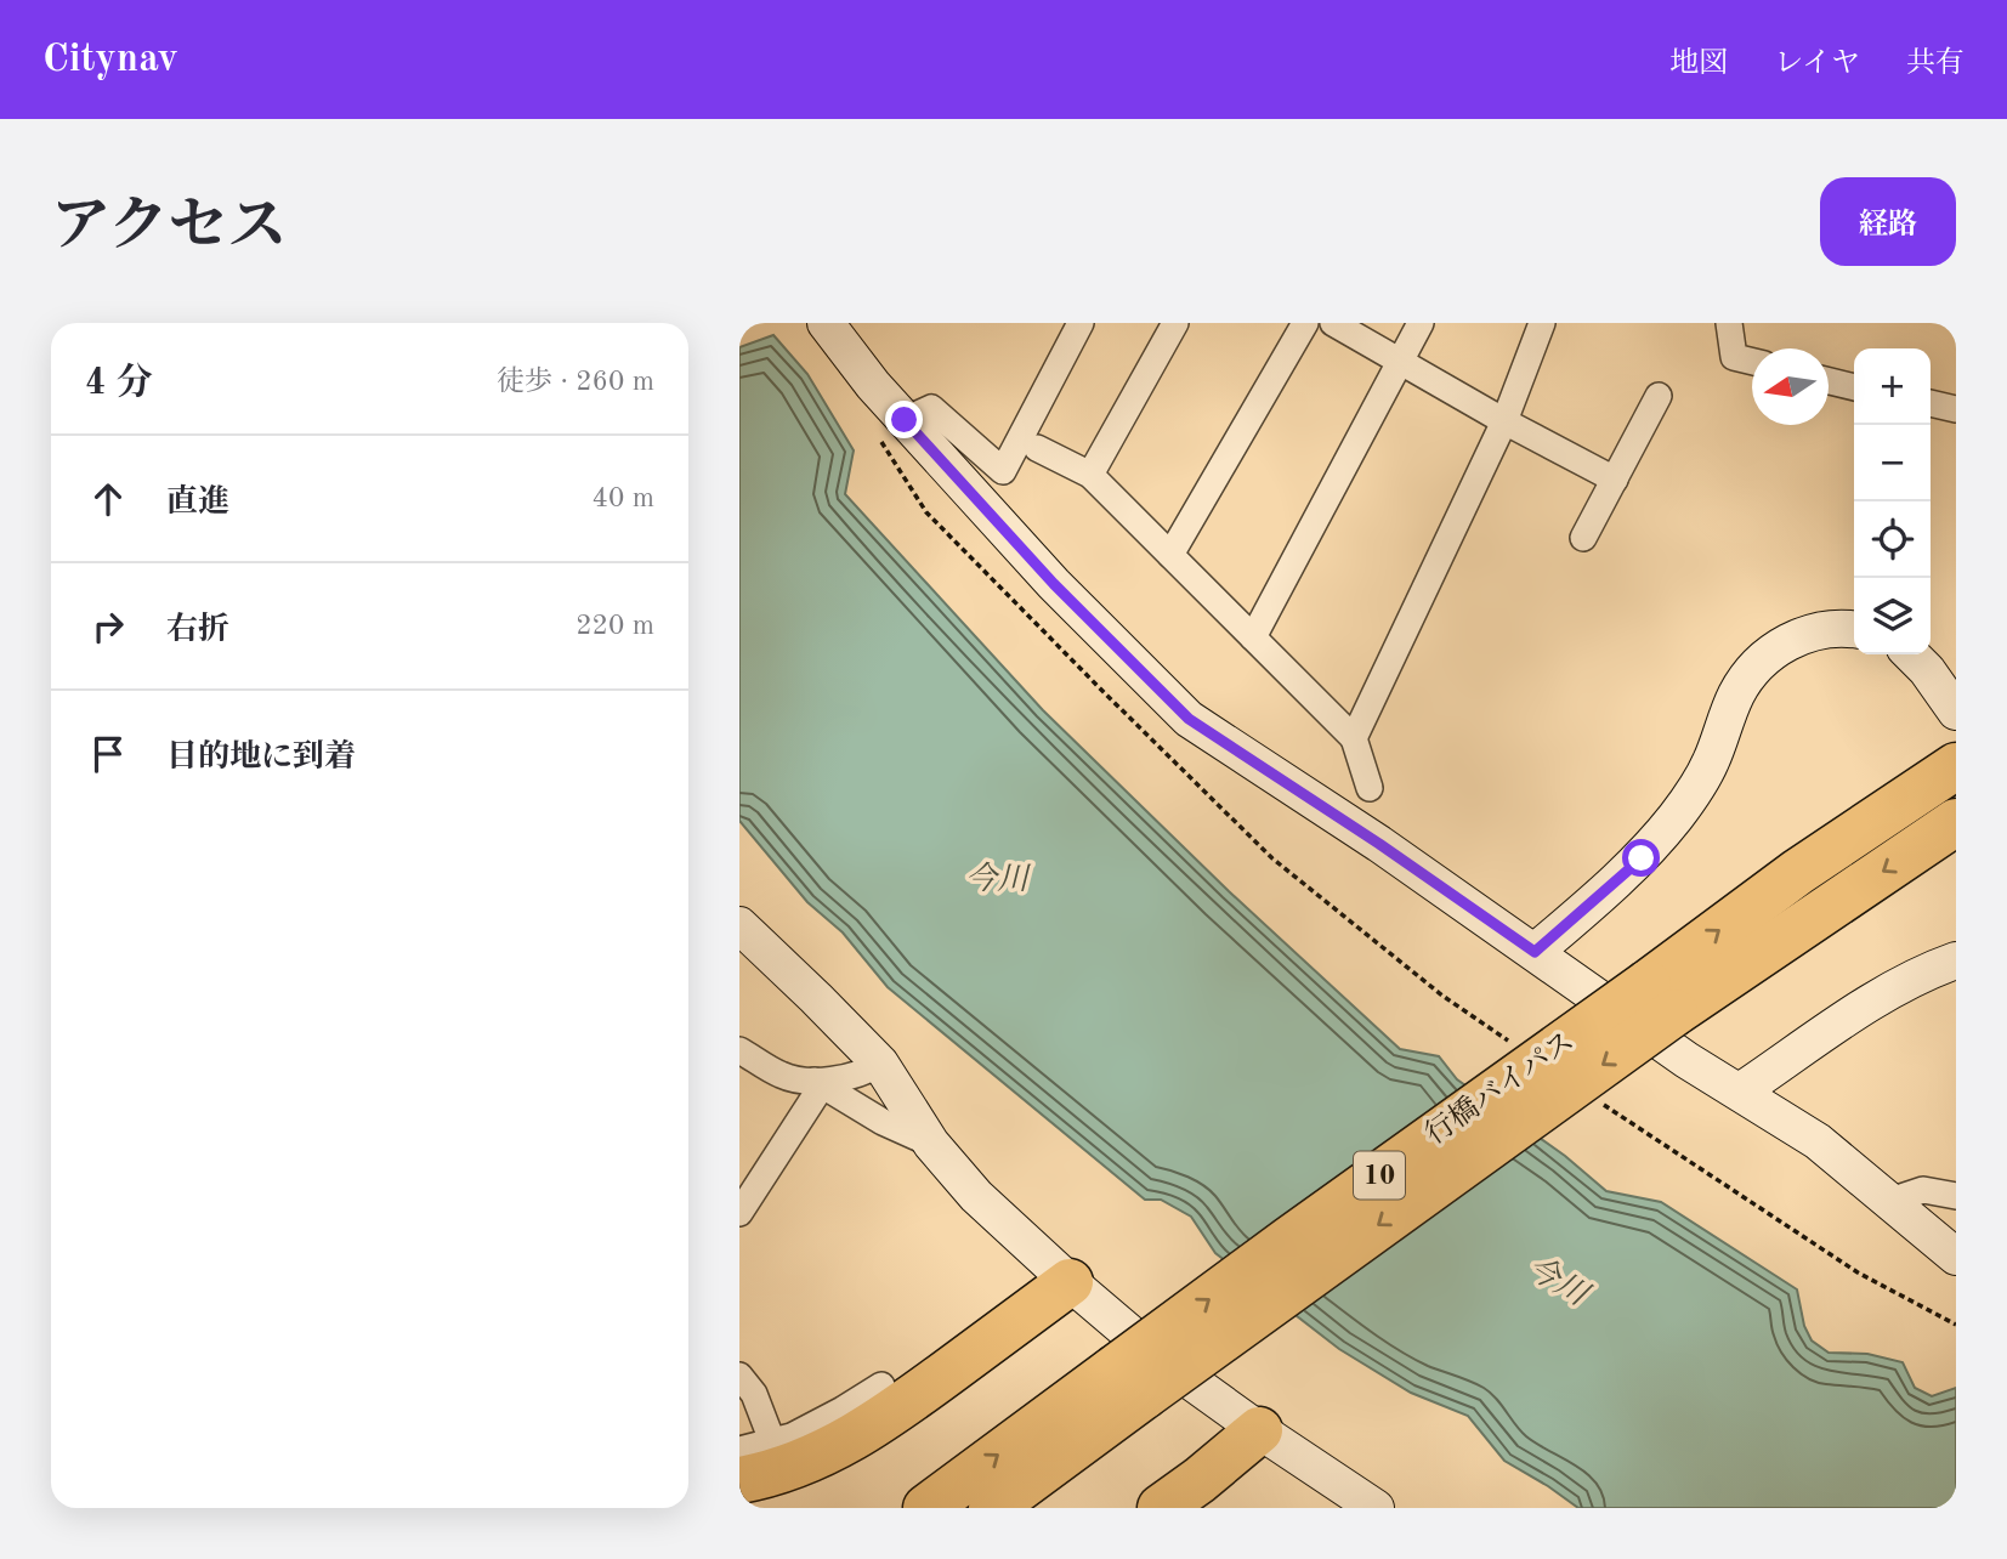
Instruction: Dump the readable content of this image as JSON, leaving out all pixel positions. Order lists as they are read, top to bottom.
{
  "streets": {
    "highway": ["行橋バイパス", "10"]
  },
  "water": ["今川"],
  "north": "left",
  "page": {
    "header": "Citynav",
    "nav": ["地図", "レイヤ", "共有"],
    "title": "アクセス",
    "buttons": "経路",
    "heading": ["4 分", "徒歩 · 260 m"],
    "map_buttons": ["+", "−"],
    "list": [
      ["直進", "40 m"],
      ["右折", "220 m"],
      "目的地に到着"
    ]
  }
}
